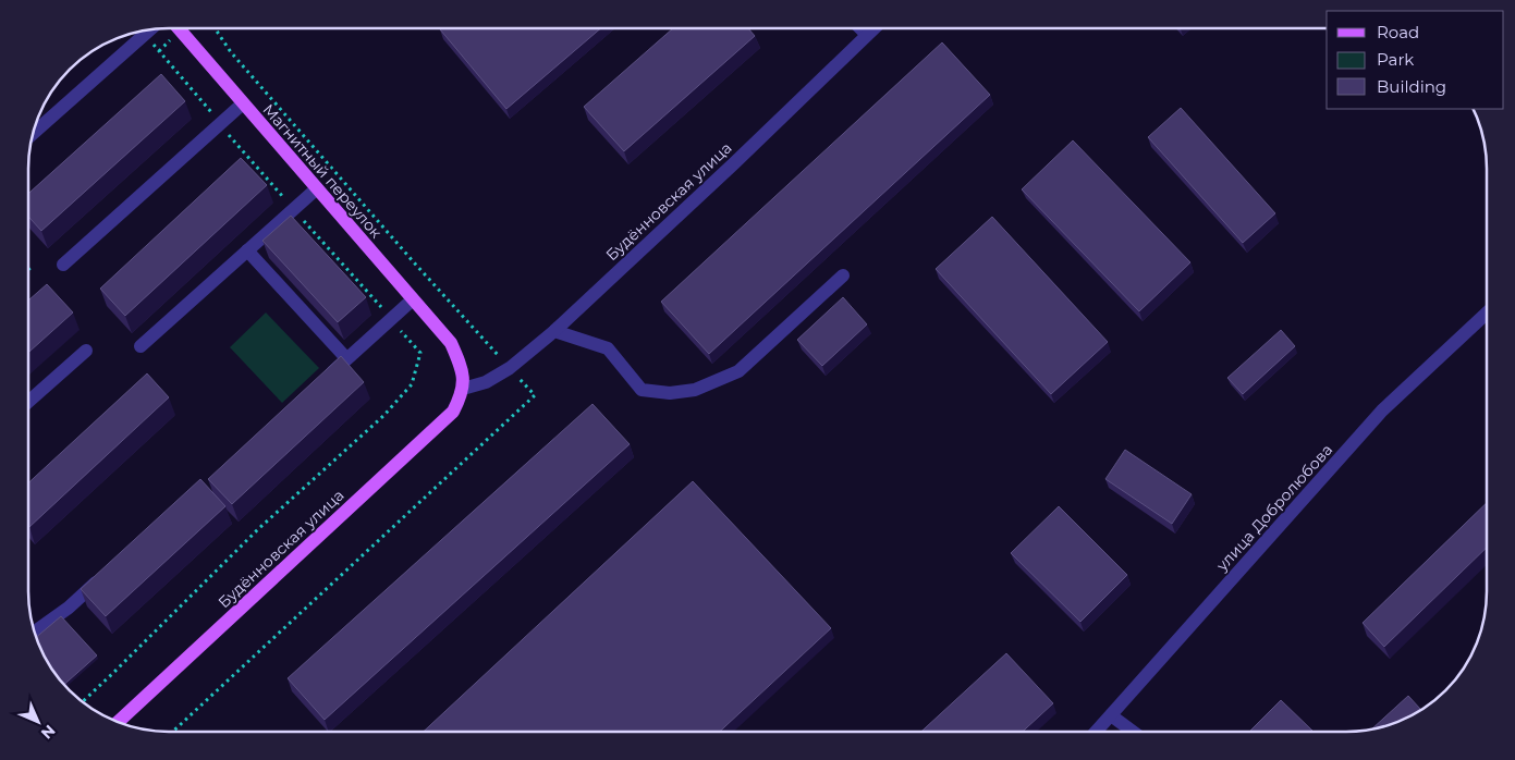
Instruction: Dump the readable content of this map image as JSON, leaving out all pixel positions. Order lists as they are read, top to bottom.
{
  "streets": {
    "main road": ["Магнитный переулок", "Будённовская улица"],
    "street": ["улица Добролюбова"]
  },
  "crossings": [
    ["Магнитный переулок", "Будённовская улица"]
  ],
  "legend": ["Road", "Park", "Building"],
  "north": "bottom right"
}
